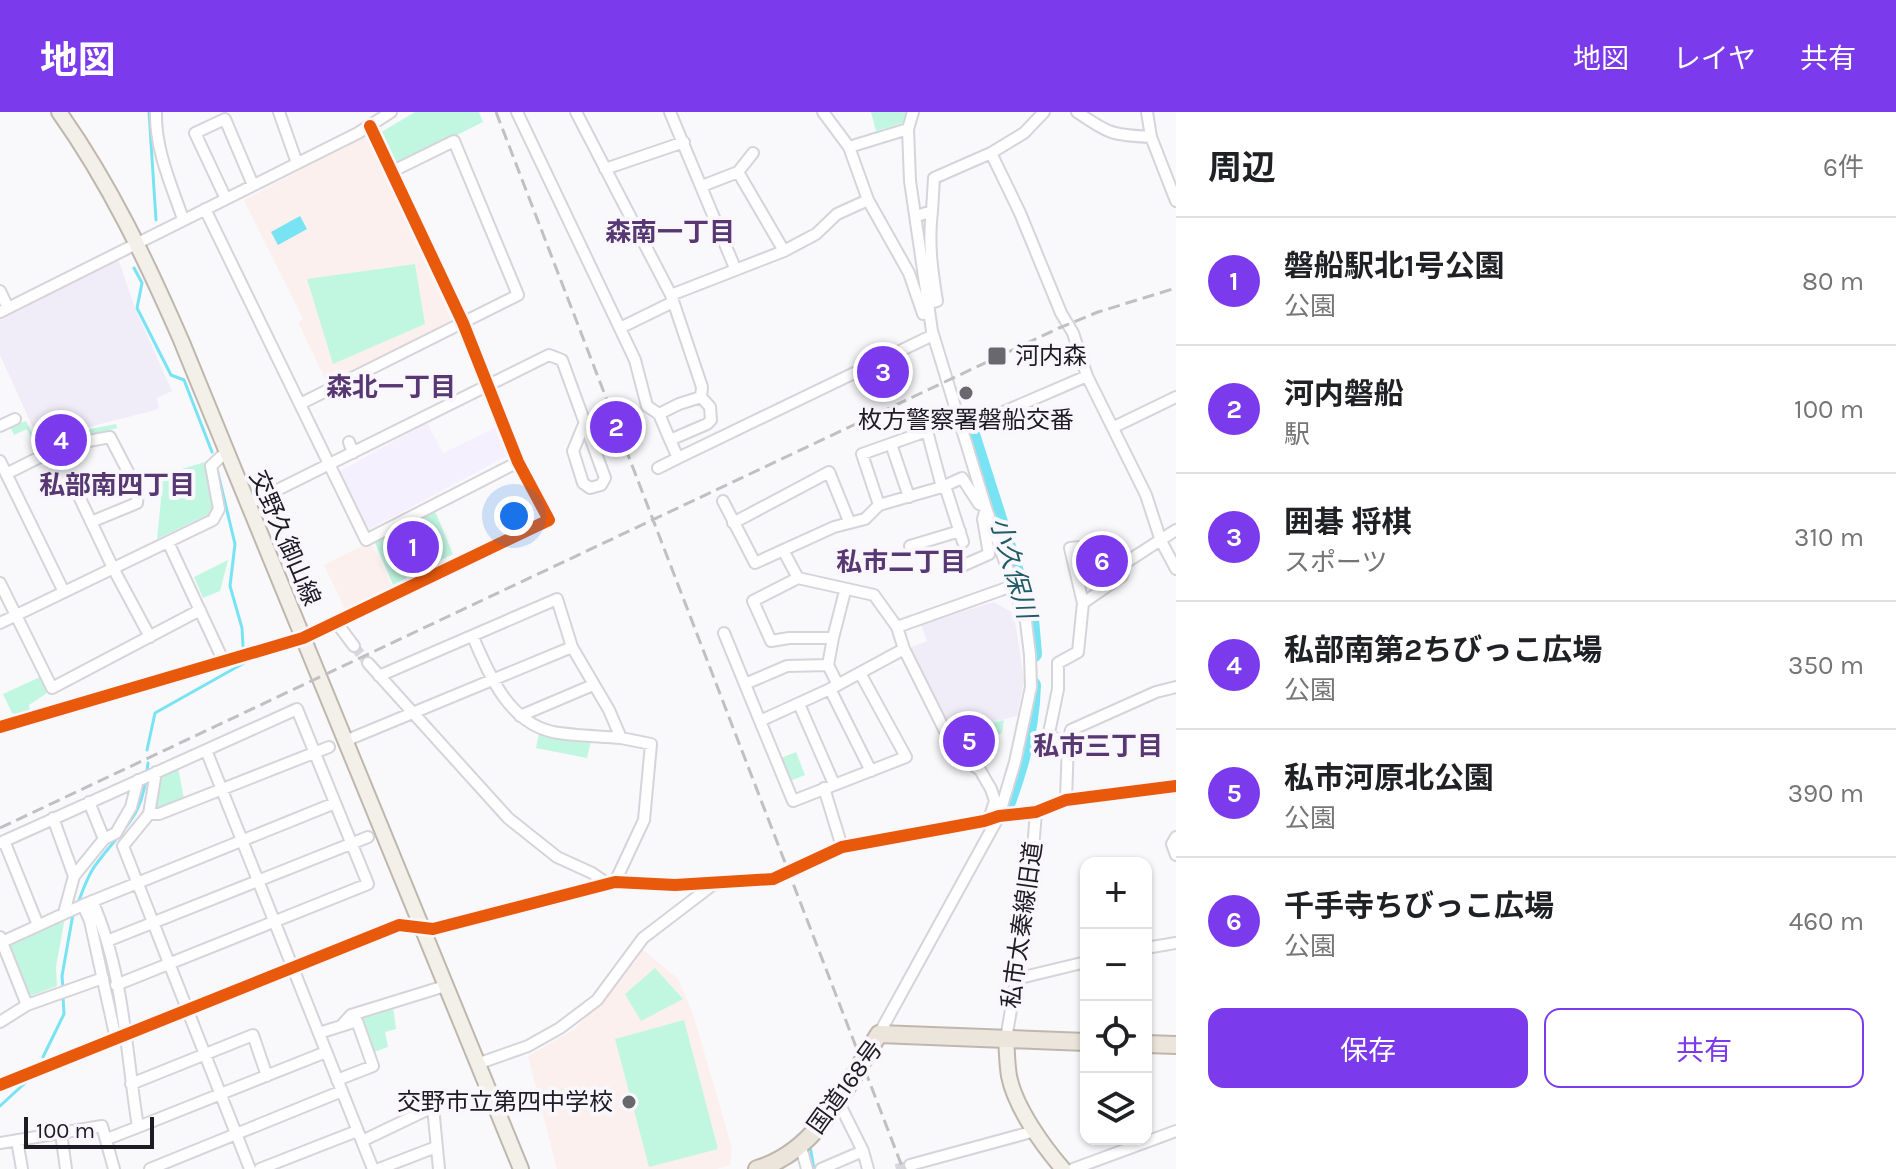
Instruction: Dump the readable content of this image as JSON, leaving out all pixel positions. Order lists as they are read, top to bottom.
{
  "streets": {
    "highway": ["国道168号"],
    "main road": ["交野久御山線"],
    "street": ["私市太秦線旧道"]
  },
  "crossings": [
    ["私市太秦線旧道", "国道168号"]
  ],
  "districts": [
    "森南一丁目",
    "森北一丁目",
    "私部南四丁目",
    "私市二丁目",
    "私市三丁目"
  ],
  "water": ["小久保川"],
  "places": {
    "transit": ["河内森"],
    "other": ["枚方警察署磐船交番", "交野市立第四中学校"]
  },
  "scale_bar": "100 m",
  "page": {
    "header": "地図",
    "nav": ["地図", "レイヤ", "共有"],
    "heading": ["周辺", "6件"],
    "list": [
      {
        "mark": "1",
        "name": "磐船駅北1号公園",
        "note": "公園",
        "value": "80 m"
      },
      {
        "mark": "2",
        "name": "河内磐船",
        "note": "駅",
        "value": "100 m"
      },
      {
        "mark": "3",
        "name": "囲碁 将棋",
        "note": "スポーツ",
        "value": "310 m"
      },
      {
        "mark": "4",
        "name": "私部南第2ちびっこ広場",
        "note": "公園",
        "value": "350 m"
      },
      {
        "mark": "5",
        "name": "私市河原北公園",
        "note": "公園",
        "value": "390 m"
      },
      {
        "mark": "6",
        "name": "千手寺ちびっこ広場",
        "note": "公園",
        "value": "460 m"
      }
    ],
    "pins": [
      "3",
      "2",
      "4",
      "1",
      "6",
      "5"
    ],
    "map_buttons": ["+", "−"],
    "buttons": ["保存", "共有"],
    "scale": "100 m"
  }
}
